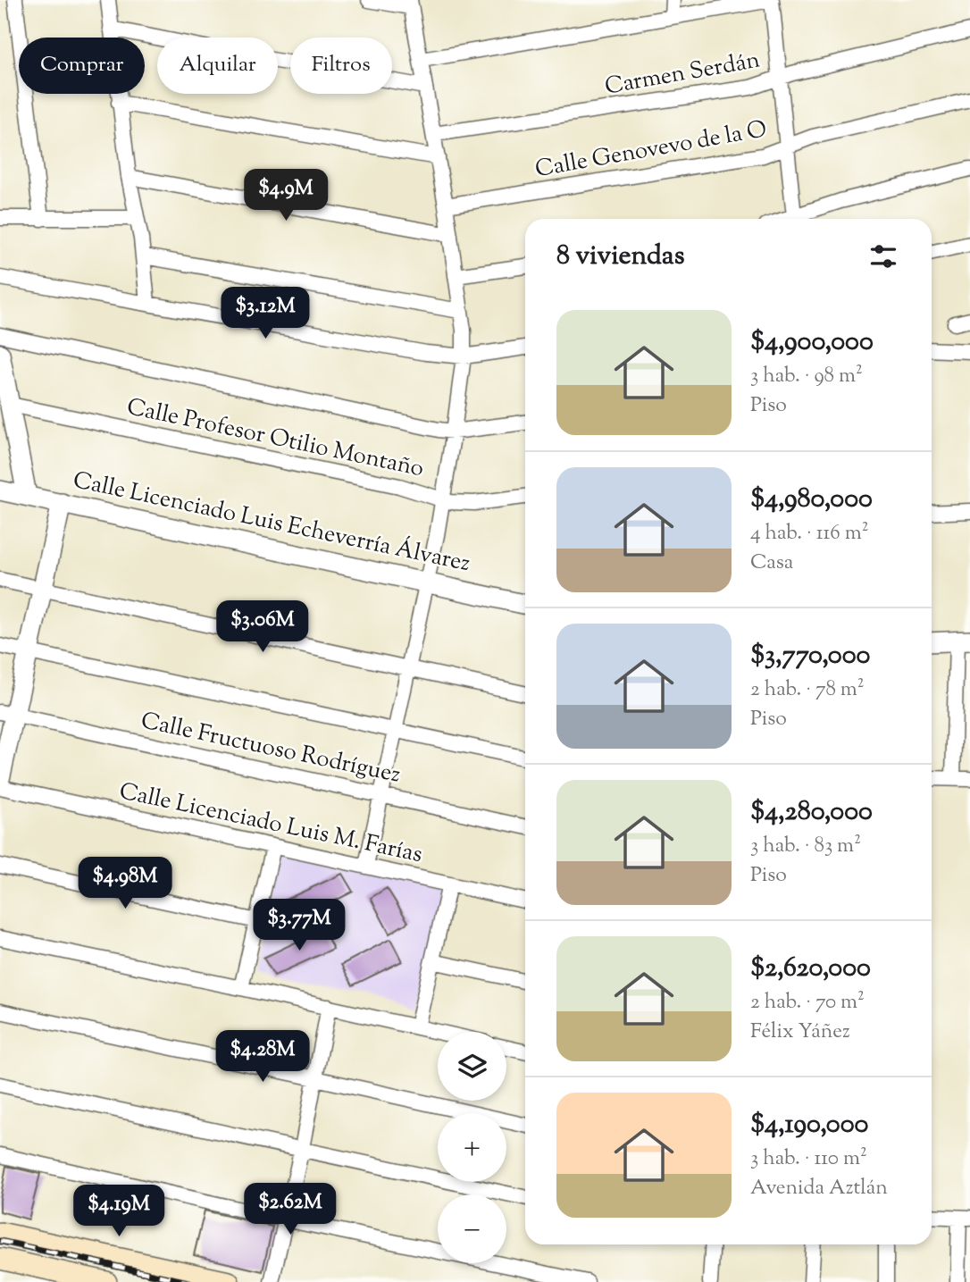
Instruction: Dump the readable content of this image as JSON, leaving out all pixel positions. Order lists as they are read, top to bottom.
{
  "streets": {
    "street": [
      "Carmen Serdán",
      "Calle Genovevo de la O",
      "Calle Profesor Otilio Montaño",
      "Calle Licenciado Luis Echeverría Álvarez",
      "Calle Fructuoso Rodríguez",
      "Calle Licenciado Luis M. Farías"
    ]
  },
  "page": {
    "chip": ["Comprar", "Alquilar", "Filtros"],
    "price": [
      "$4.9M",
      "$3.12M",
      "$3.06M",
      "$4.98M",
      "$3.77M",
      "$4.28M",
      "$2.62M",
      "$4.19M"
    ],
    "heading": "8 viviendas",
    "list": [
      {
        "name": "$4,900,000",
        "note": "3 hab. · 98 m² · Piso"
      },
      {
        "name": "$4,980,000",
        "note": "4 hab. · 116 m² · Casa"
      },
      {
        "name": "$3,770,000",
        "note": "2 hab. · 78 m² · Piso"
      },
      {
        "name": "$4,280,000",
        "note": "3 hab. · 83 m² · Piso"
      },
      {
        "name": "$2,620,000",
        "note": "2 hab. · 70 m² · Félix Yáñez"
      },
      {
        "name": "$4,190,000",
        "note": "3 hab. · 110 m² · Avenida Aztlán"
      }
    ],
    "map_buttons": ["+", "−"]
  }
}
